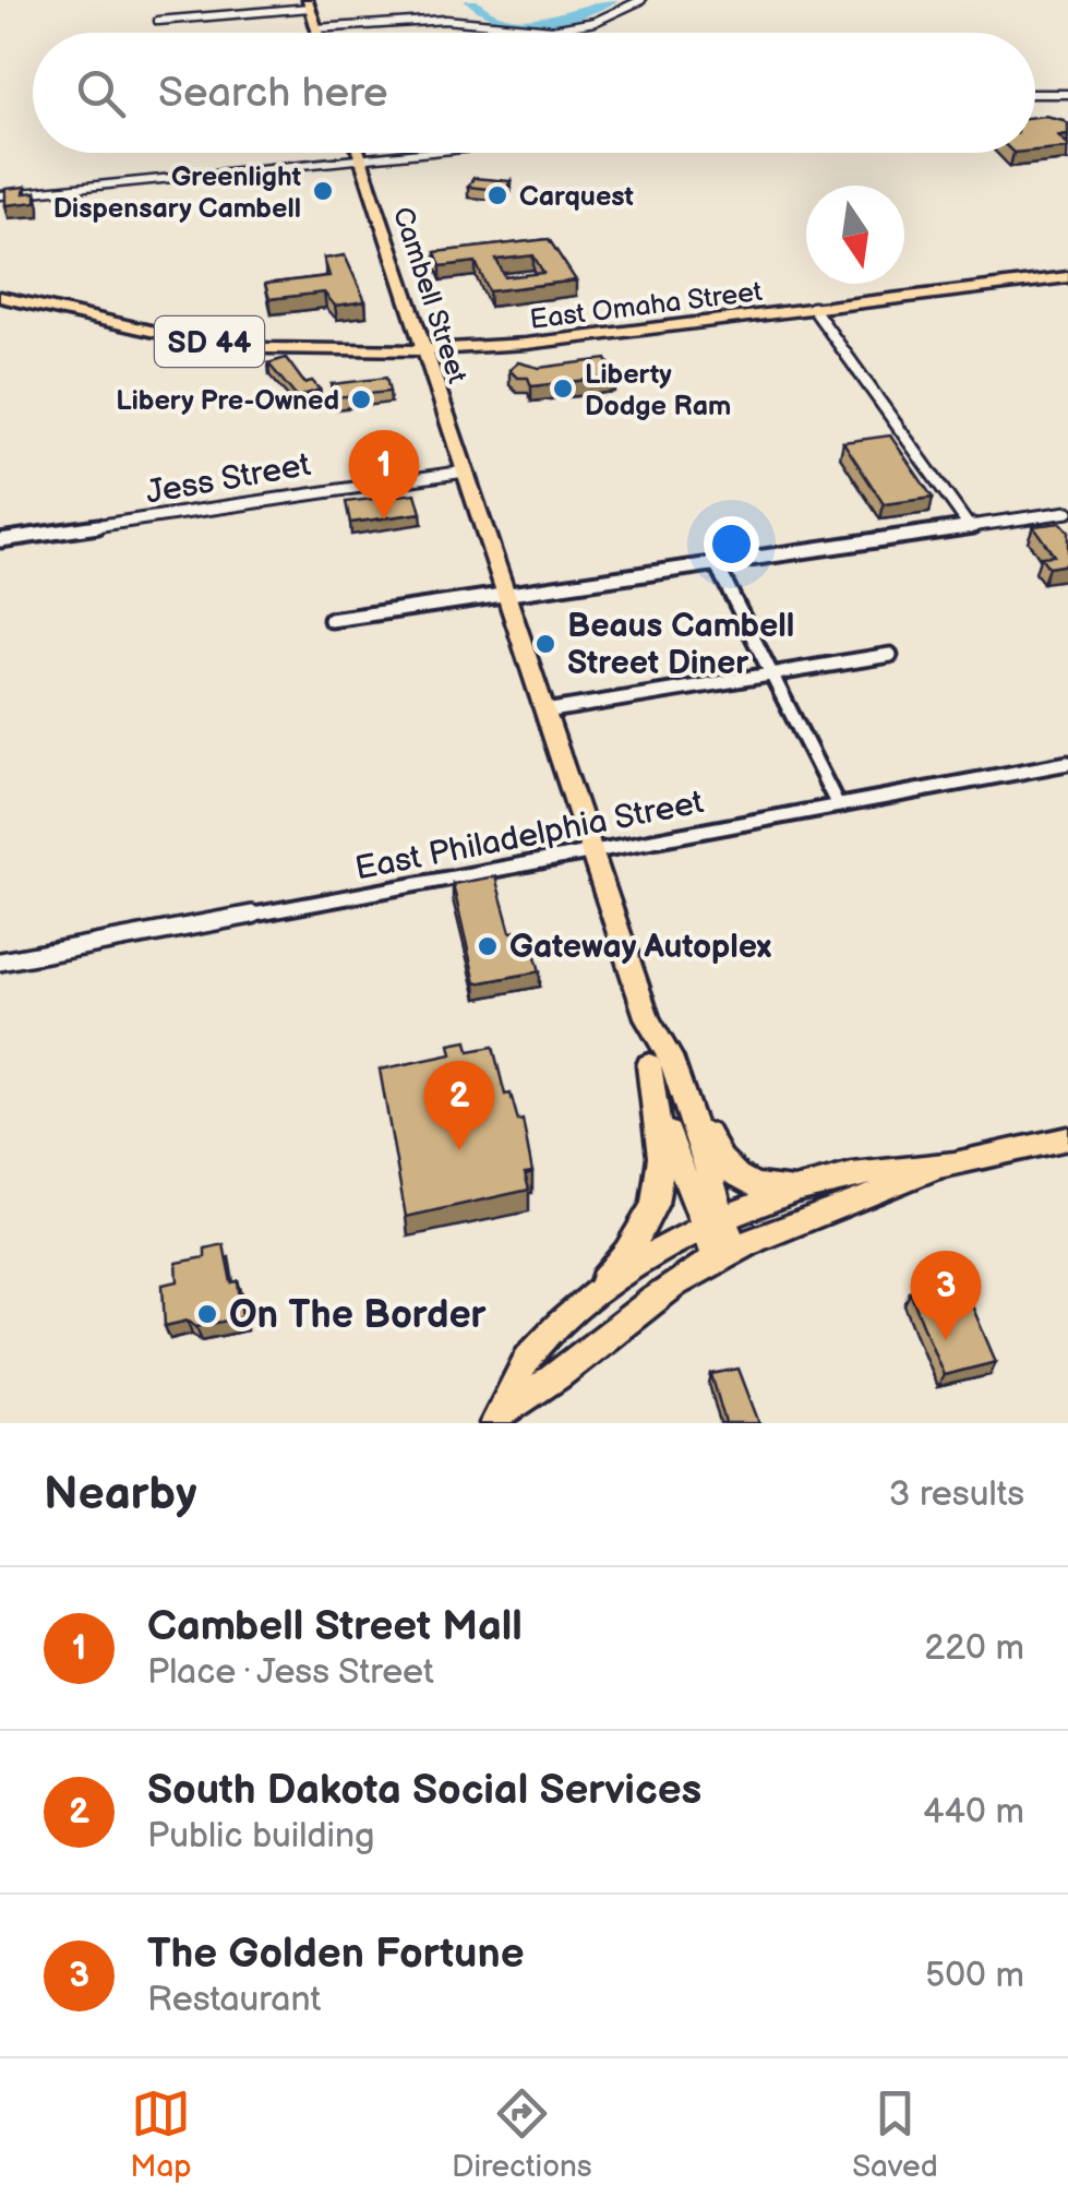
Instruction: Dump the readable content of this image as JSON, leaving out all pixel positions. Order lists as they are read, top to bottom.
{
  "streets": {
    "main road": ["Cambell Street", "East Omaha Street", "SD 44"],
    "street": ["Jess Street", "East Philadelphia Street"]
  },
  "crossings": [
    ["Cambell Street", "East Omaha Street"],
    ["Cambell Street", "SD 44"],
    ["Cambell Street", "Jess Street"],
    ["Cambell Street", "East Philadelphia Street"],
    ["East Omaha Street", "SD 44"]
  ],
  "places": [
    "Greenlight Dispensary Cambell",
    "Carquest",
    "Liberty Dodge Ram",
    "Libery Pre-Owned",
    "Beaus Cambell Street Diner",
    "Gateway Autoplex",
    "On The Border"
  ],
  "north": "bottom",
  "page": {
    "search": "Search here",
    "pins": ["1", "2", "3"],
    "heading": ["Nearby", "3 results"],
    "list": [
      {
        "mark": "1",
        "name": "Cambell Street Mall",
        "note": "Place · Jess Street",
        "value": "220 m"
      },
      {
        "mark": "2",
        "name": "South Dakota Social Services",
        "note": "Public building",
        "value": "440 m"
      },
      {
        "mark": "3",
        "name": "The Golden Fortune",
        "note": "Restaurant",
        "value": "500 m"
      }
    ],
    "nav": ["Map", "Directions", "Saved"]
  }
}
